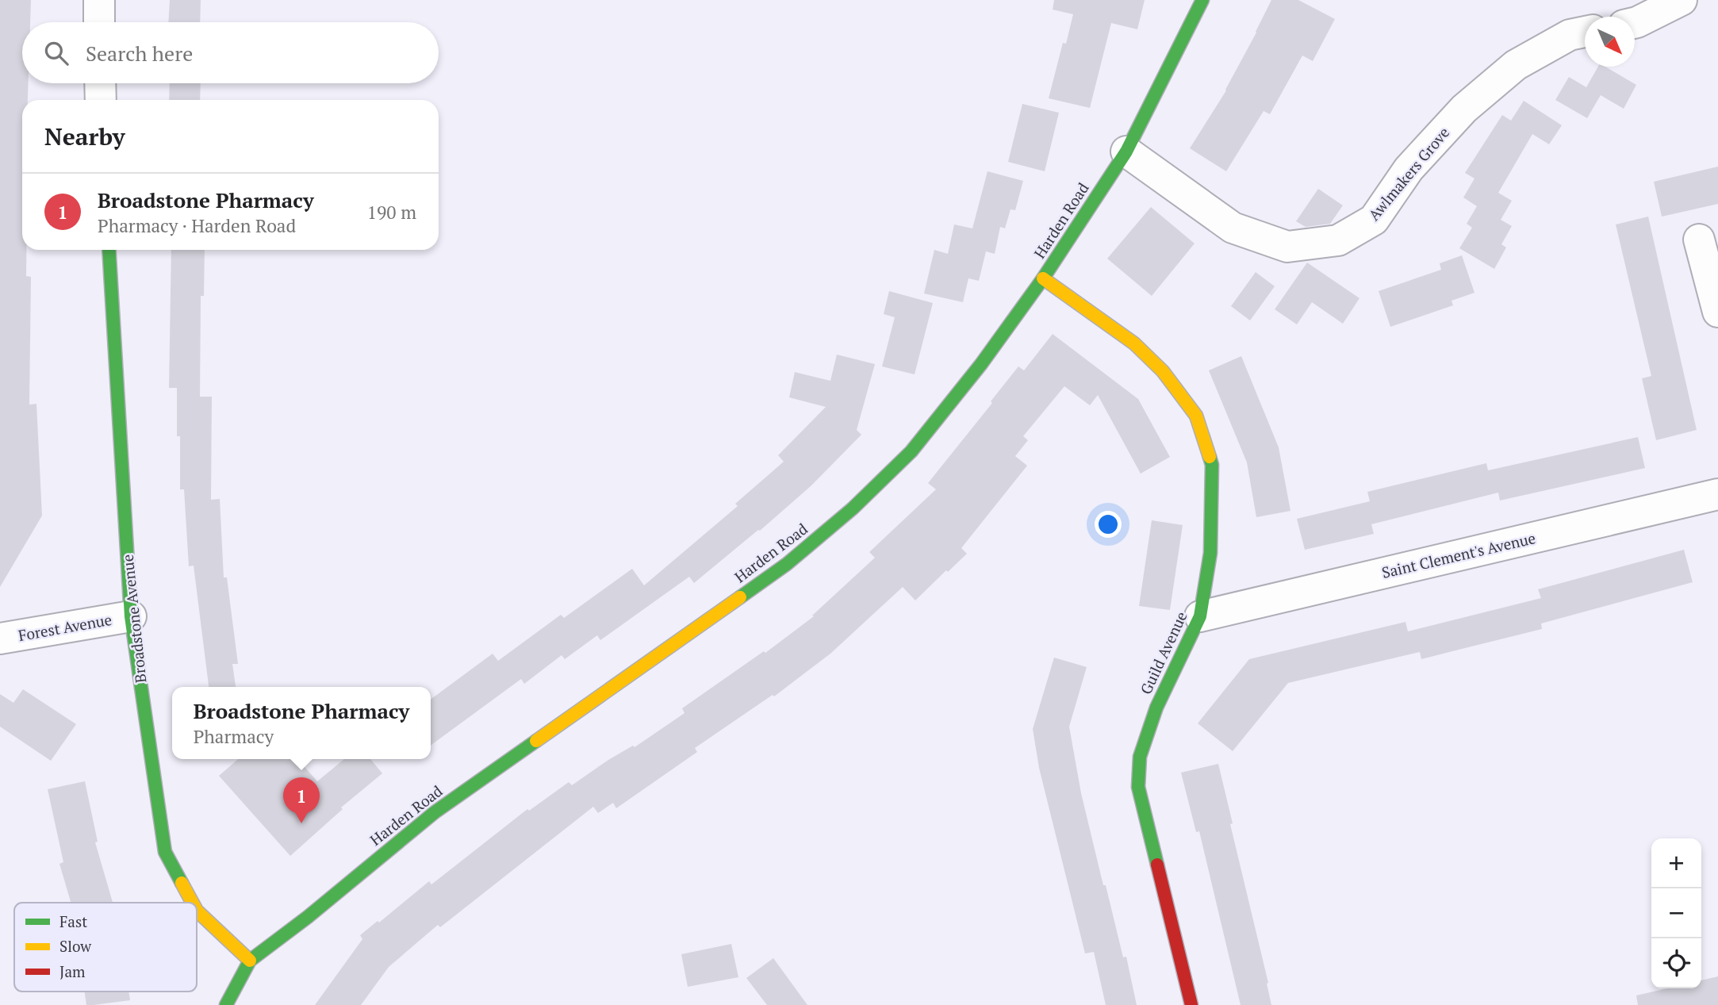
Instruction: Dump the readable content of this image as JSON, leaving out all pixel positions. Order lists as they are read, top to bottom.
{
  "streets": {
    "street": [
      "Awlmakers Grove",
      "Harden Road",
      "Saint Clement's Avenue",
      "Broadstone Avenue",
      "Forest Avenue",
      "Guild Avenue"
    ]
  },
  "crossings": [
    ["Awlmakers Grove", "Harden Road"],
    ["Harden Road", "Broadstone Avenue"],
    ["Harden Road", "Guild Avenue"],
    ["Saint Clement's Avenue", "Guild Avenue"],
    ["Broadstone Avenue", "Forest Avenue"]
  ],
  "legend": ["Fast", "Slow", "Jam"],
  "north": "bottom right",
  "page": {
    "search": "Search here",
    "heading": "Nearby",
    "list": [
      {
        "mark": "1",
        "name": "Broadstone Pharmacy",
        "note": "Pharmacy · Harden Road",
        "value": "190 m"
      }
    ],
    "popup": ["Broadstone Pharmacy", "Pharmacy"],
    "pins": "1",
    "map_buttons": ["+", "−"]
  }
}
